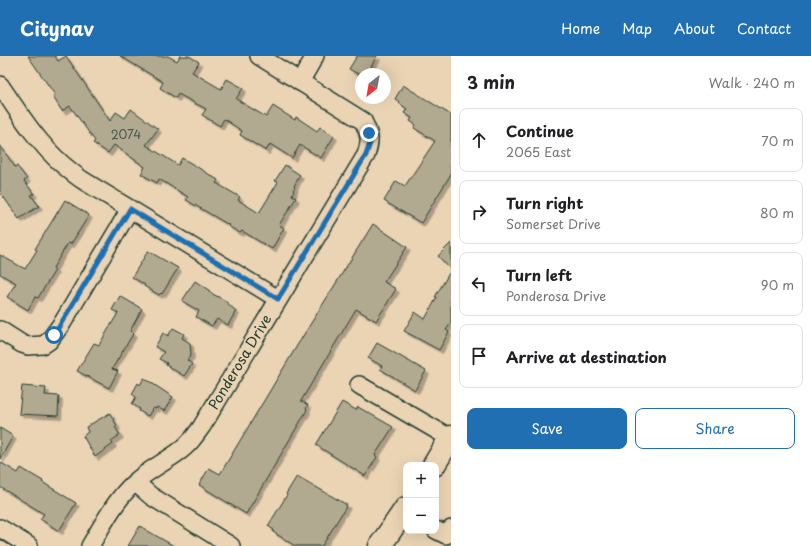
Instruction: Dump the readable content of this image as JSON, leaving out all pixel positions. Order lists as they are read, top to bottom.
{
  "streets": {
    "street": ["Ponderosa Drive"]
  },
  "house_numbers": ["2074"],
  "north": "bottom left",
  "page": {
    "header": "Citynav",
    "nav": [
      "Home",
      "Map",
      "About",
      "Contact"
    ],
    "heading": ["3 min", "Walk · 240 m"],
    "list": [
      ["Continue", "2065 East", "70 m"],
      ["Turn right", "Somerset Drive", "80 m"],
      ["Turn left", "Ponderosa Drive", "90 m"],
      "Arrive at destination"
    ],
    "buttons": ["Save", "Share"],
    "map_buttons": ["+", "−"]
  }
}
